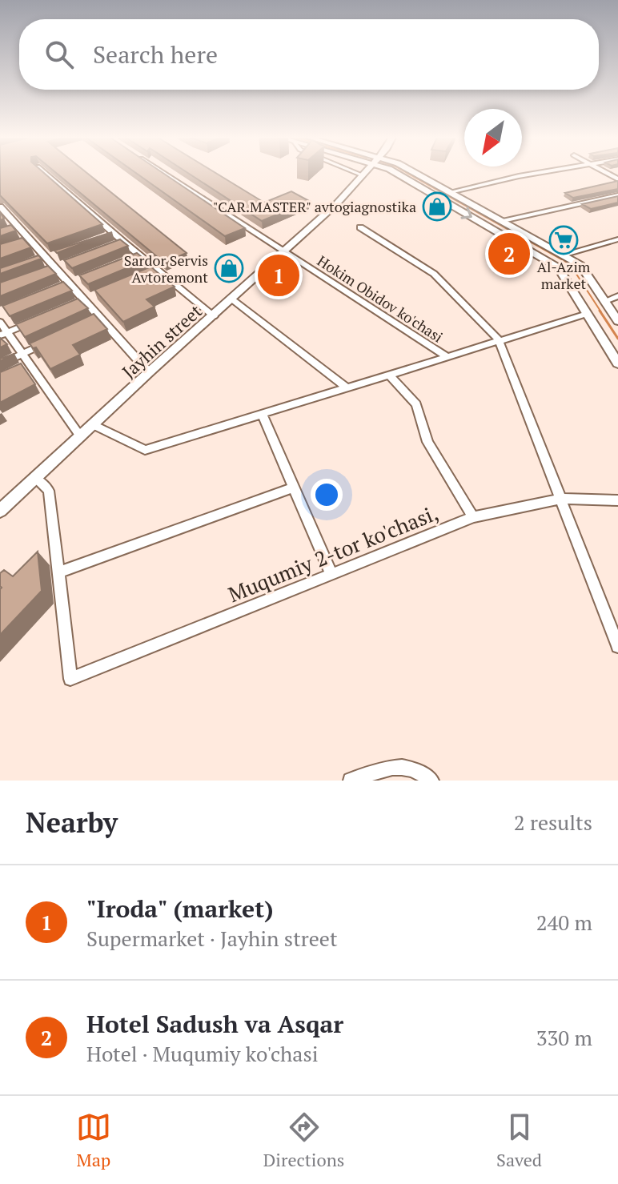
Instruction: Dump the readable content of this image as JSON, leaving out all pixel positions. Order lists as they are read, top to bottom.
{
  "streets": {
    "main road": ["Jayhin street"],
    "street": ["Hokim Obidov ko'chasi", "Muqumiy 2-tor ko'chasi,"]
  },
  "crossings": [
    ["Hokim Obidov ko'chasi", "Jayhin street"]
  ],
  "places": {
    "shop": ["\"CAR.MASTER\" avtogiagnostika", "Sardor Servis Avtoremont"],
    "supermarket": ["Al-Azim market"]
  },
  "north": "bottom left",
  "page": {
    "search": "Search here",
    "pins": ["2", "1"],
    "heading": ["Nearby", "2 results"],
    "list": [
      {
        "mark": "1",
        "name": "\"Iroda\" (market)",
        "note": "Supermarket · Jayhin street",
        "value": "240 m"
      },
      {
        "mark": "2",
        "name": "Hotel Sadush va Asqar",
        "note": "Hotel · Muqumiy ko'chasi",
        "value": "330 m"
      }
    ],
    "nav": ["Map", "Directions", "Saved"]
  }
}
